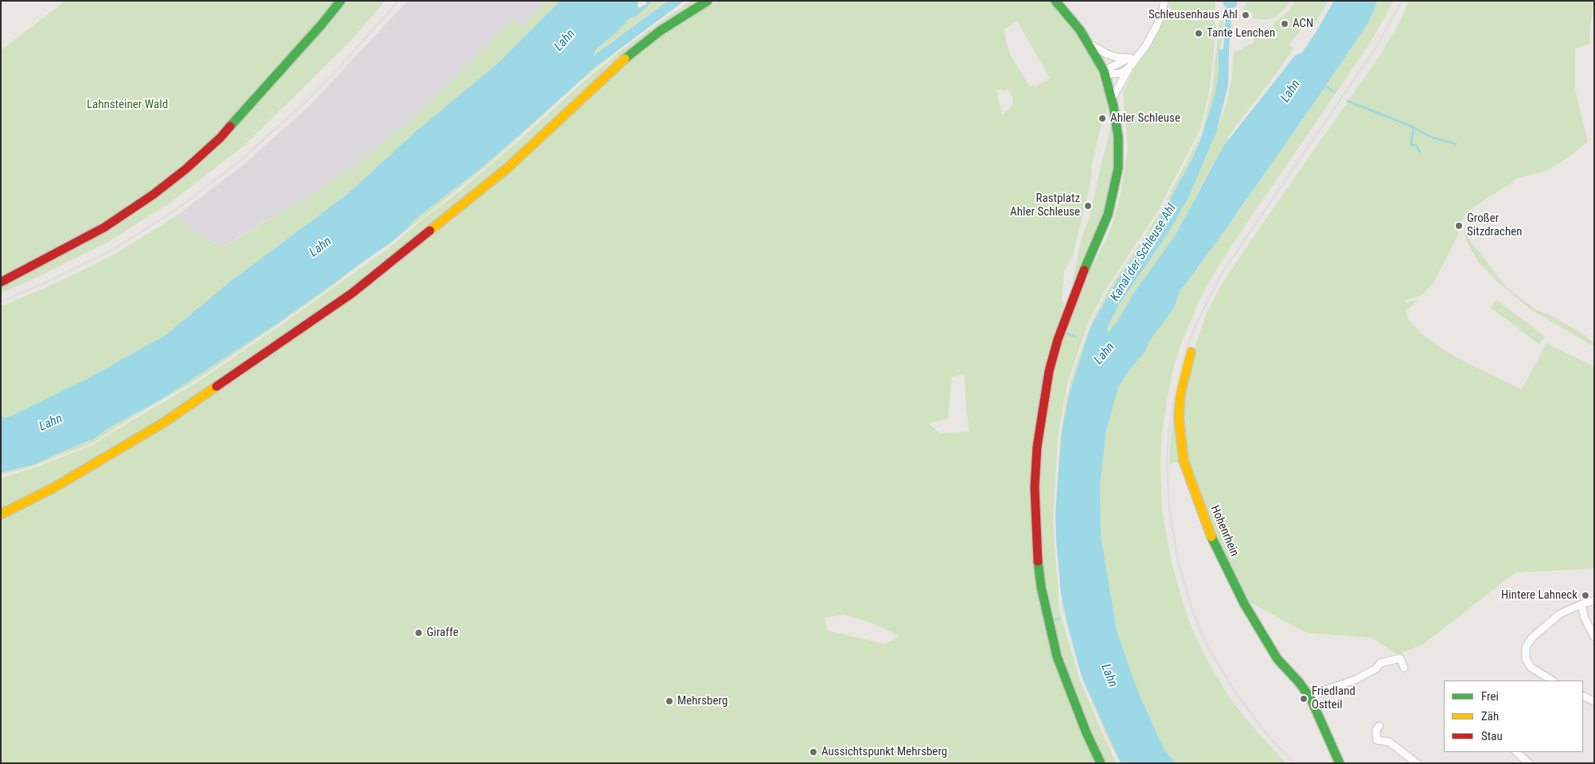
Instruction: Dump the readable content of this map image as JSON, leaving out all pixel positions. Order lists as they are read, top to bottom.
{
  "streets": {
    "main road": ["Hohenrhein"]
  },
  "water": ["Lahn", "Kanal der Schleuse Ahl"],
  "parks": ["Lahnsteiner Wald"],
  "places": [
    "Schleusenhaus Ahl",
    "ACN",
    "Tante Lenchen",
    "Ahler Schleuse",
    "Rastplatz Ahler Schleuse",
    "Großer Sitzdrachen",
    "Hintere Lahneck",
    "Giraffe",
    "Friedland Ostteil",
    "Mehrsberg",
    "Aussichtspunkt Mehrsberg"
  ],
  "legend": ["Frei", "Zäh", "Stau"]
}
